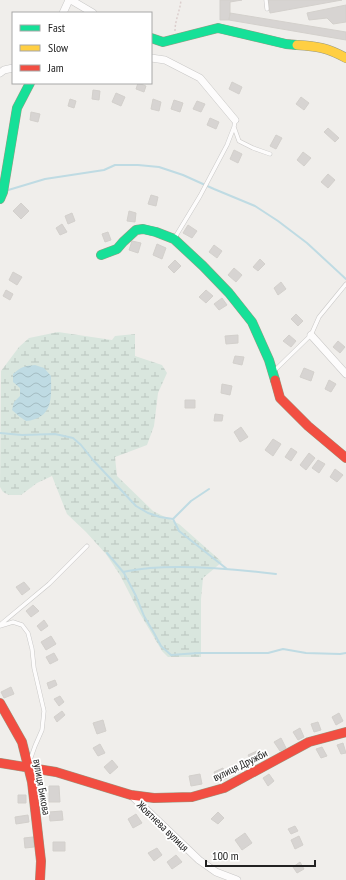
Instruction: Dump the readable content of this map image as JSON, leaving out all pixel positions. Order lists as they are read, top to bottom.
{
  "streets": {
    "street": ["вулиця Дружби", "вулиця Бикова", "Жовтнева вулиця"]
  },
  "crossings": [
    ["вулиця Дружби", "вулиця Бикова"],
    ["вулиця Дружби", "Жовтнева вулиця"]
  ],
  "legend": ["Fast", "Slow", "Jam"],
  "scale_bar": "100 m"
}
